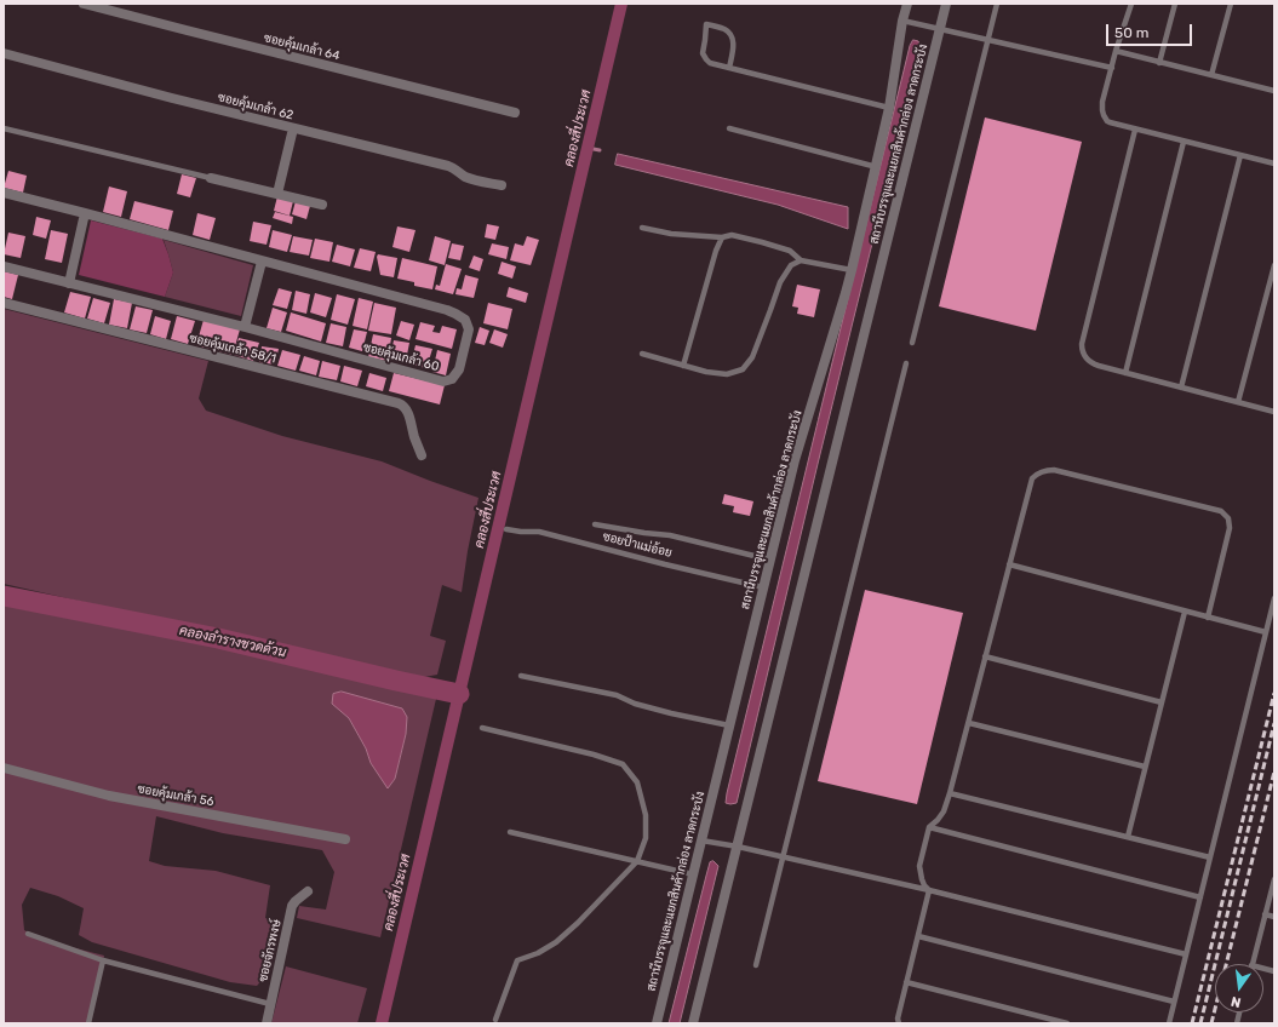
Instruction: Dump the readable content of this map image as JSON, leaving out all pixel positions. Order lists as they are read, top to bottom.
{
  "streets": {
    "street": [
      "ซอยคุ้มเกล้า 64",
      "ซอยคุ้มเกล้า 62",
      "สถานีบรรจุและแยกสินค้ากล่อง ลาดกระบัง",
      "ซอยคุ้มเกล้า 58/1",
      "ซอยคุ้มเกล้า 60",
      "ซอยคุ้มเกล้า 56",
      "ซอยจักรพงษ์"
    ],
    "lane": ["ซอยป้าแม่อ้อย"]
  },
  "crossings": [
    ["สถานีบรรจุและแยกสินค้ากล่อง ลาดกระบัง", "ซอยป้าแม่อ้อย"]
  ],
  "water": ["คลองสี่ประเวศ", "คลองลำรางชวดด้วน"],
  "scale_bar": "50 m",
  "north": "bottom"
}
